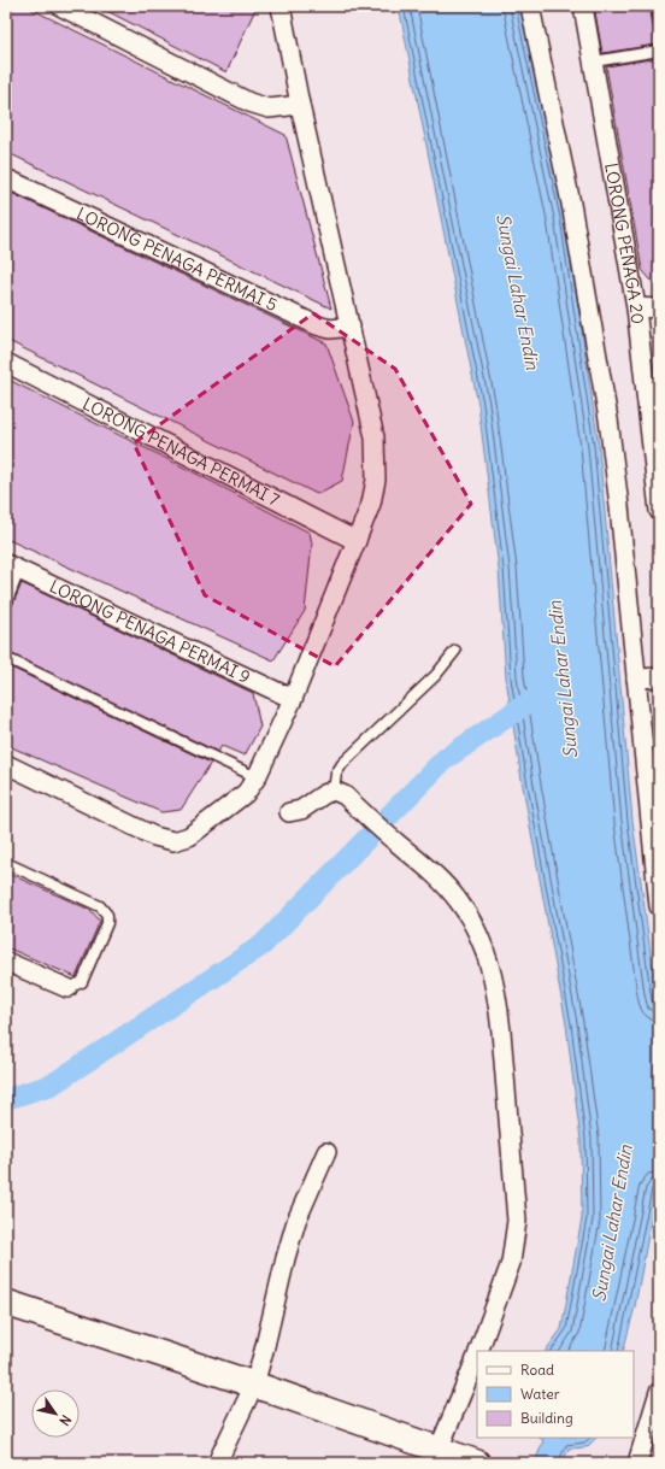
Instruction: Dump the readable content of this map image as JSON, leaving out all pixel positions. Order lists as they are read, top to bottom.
{
  "streets": {
    "street": [
      "LORONG PENAGA 20",
      "LORONG PENAGA PERMAI 5",
      "LORONG PENAGA PERMAI 7",
      "LORONG PENAGA PERMAI 9"
    ]
  },
  "water": ["Sungai Lahar Endin"],
  "legend": ["Road", "Water", "Building"],
  "north": "bottom right"
}
